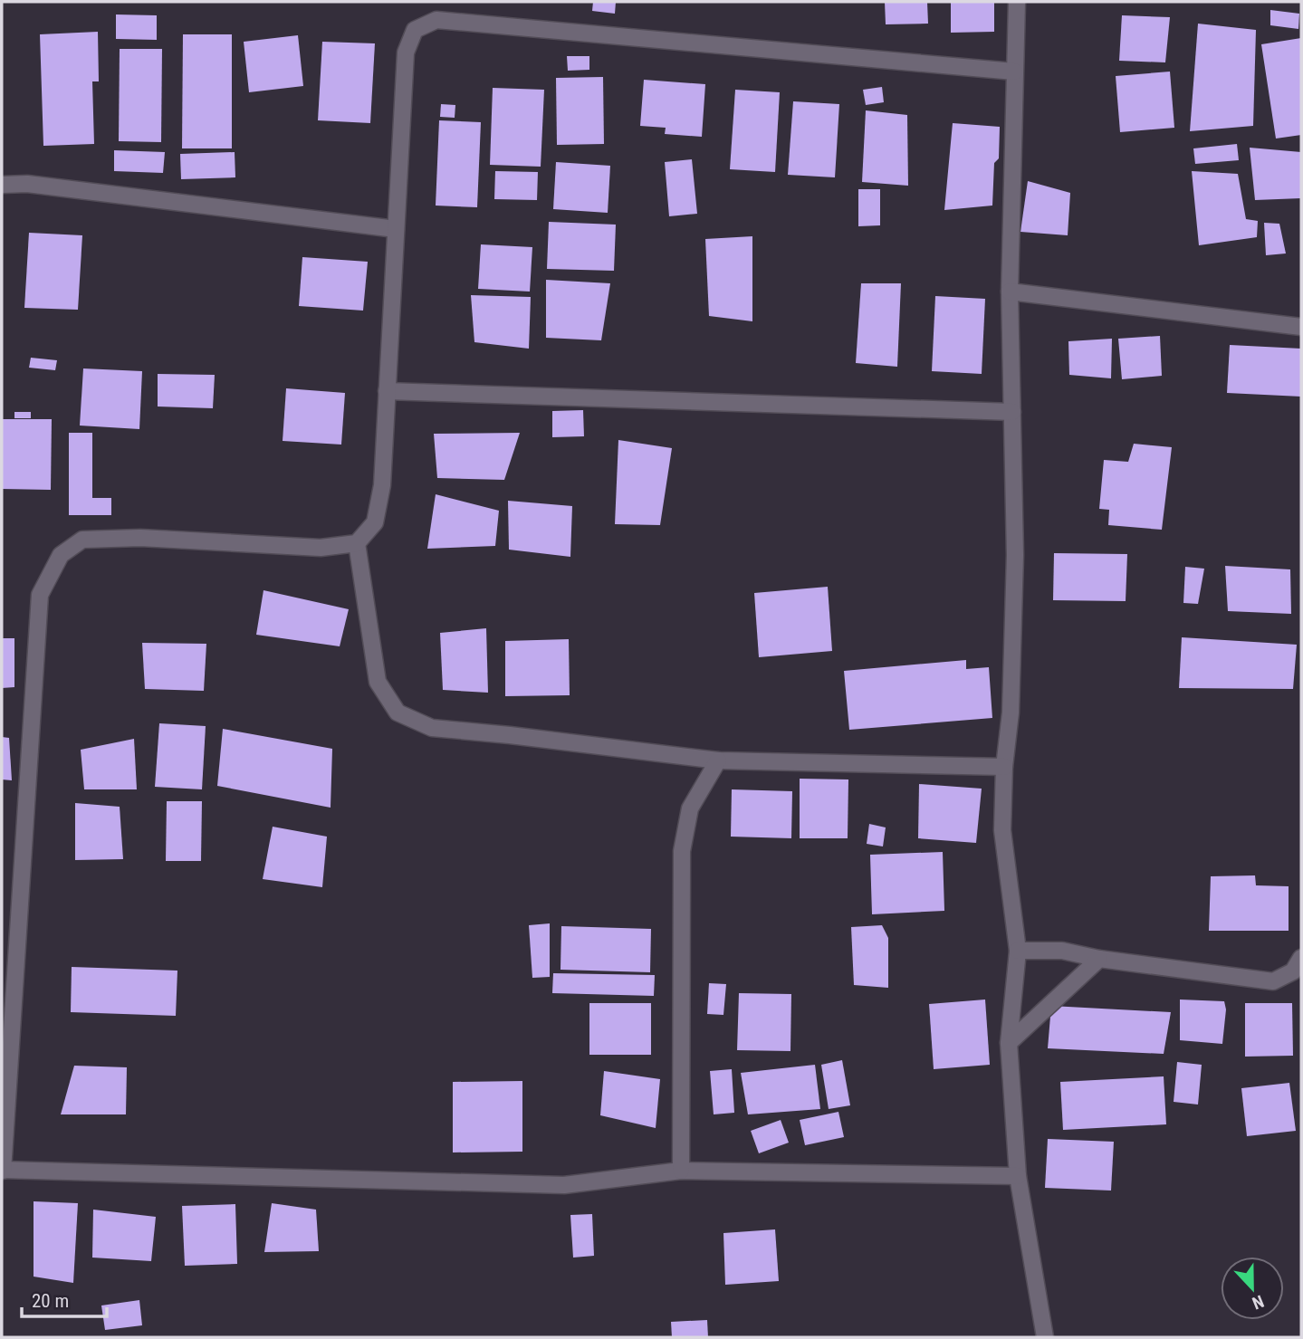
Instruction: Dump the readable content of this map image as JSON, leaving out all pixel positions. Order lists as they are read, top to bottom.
{
  "scale_bar": "20 m",
  "north": "bottom"
}
